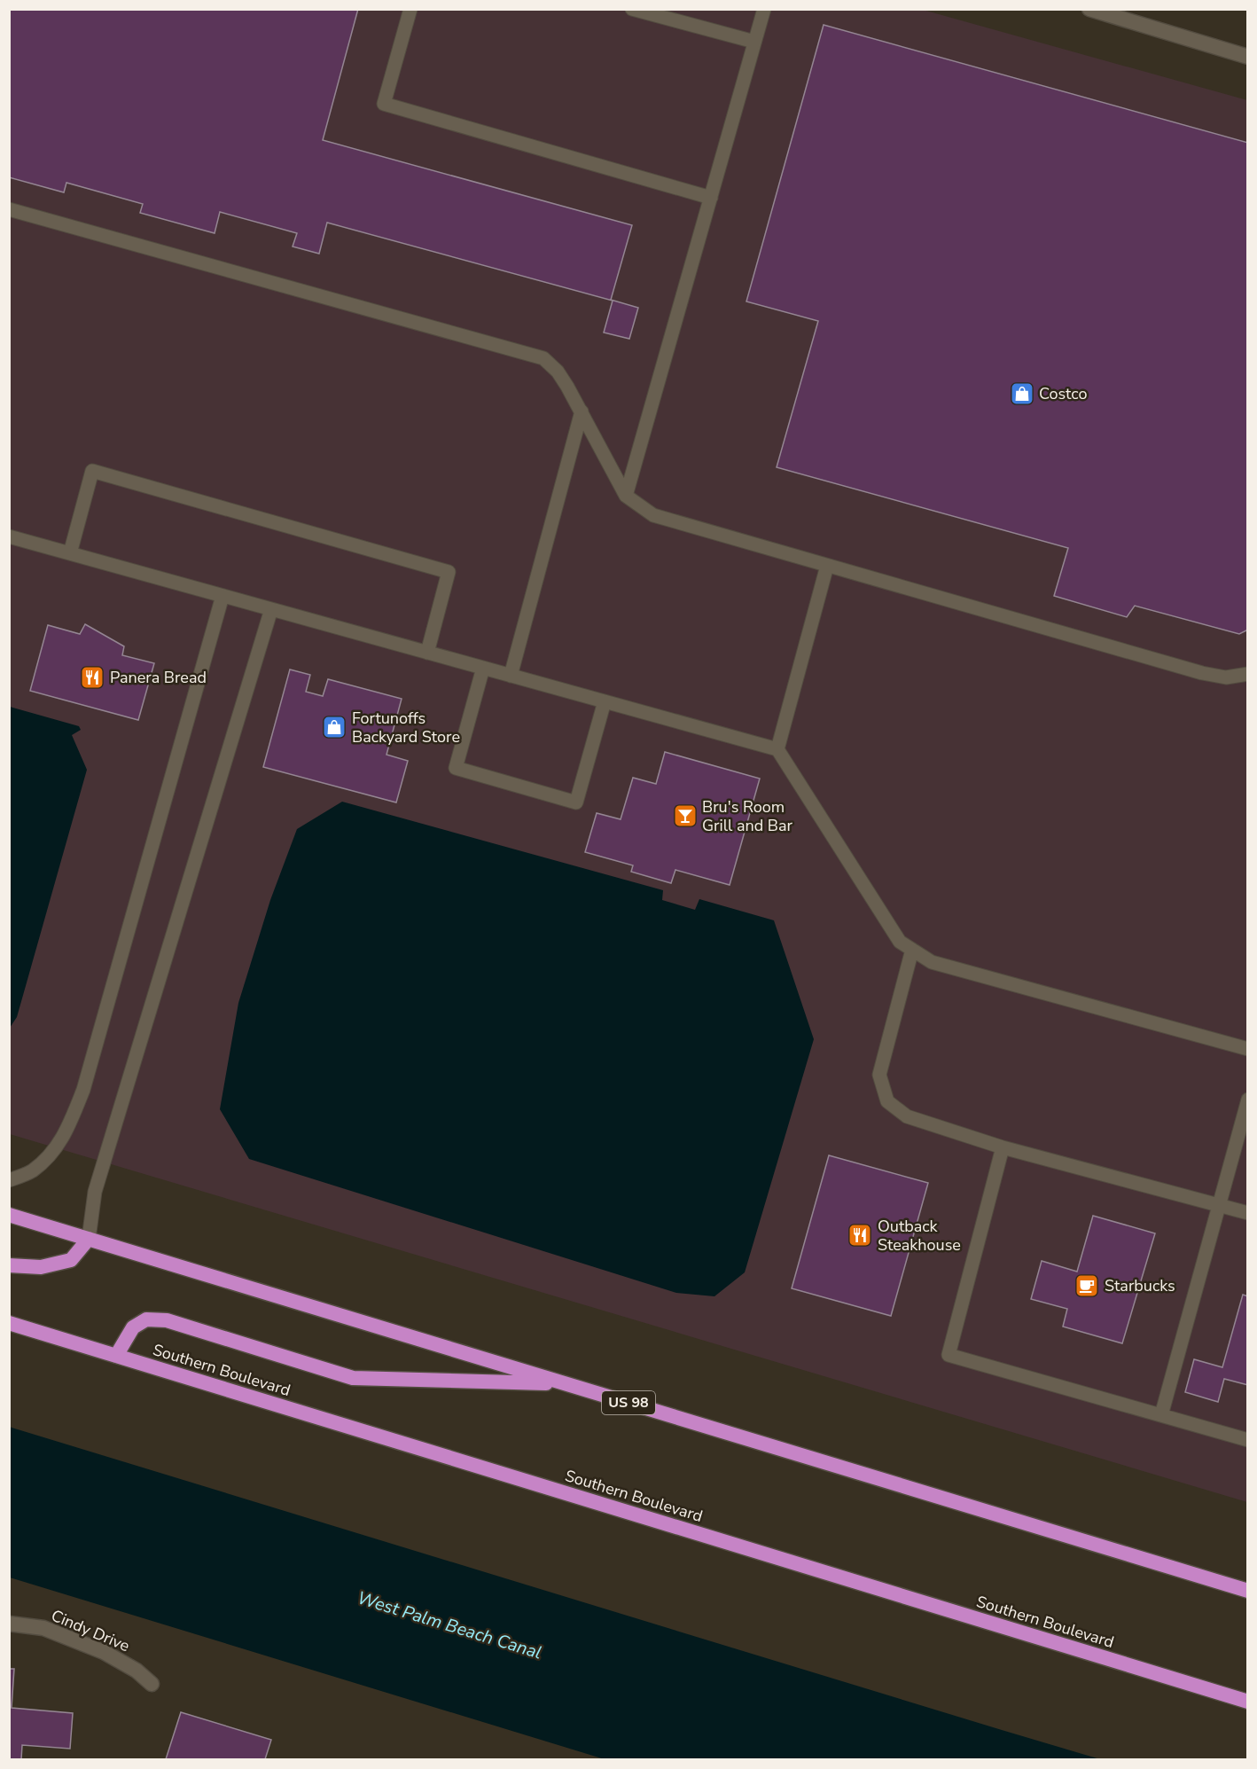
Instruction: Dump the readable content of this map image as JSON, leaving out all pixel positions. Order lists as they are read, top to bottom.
{
  "streets": {
    "highway": ["Southern Boulevard", "US 98"],
    "street": ["Cindy Drive"]
  },
  "water": ["West Palm Beach Canal"],
  "places": {
    "shop": ["Costco", "Fortunoffs Backyard Store"],
    "restaurant": ["Panera Bread", "Outback Steakhouse"],
    "bar": ["Bru's Room Grill and Bar"],
    "cafe": ["Starbucks"]
  }
}
